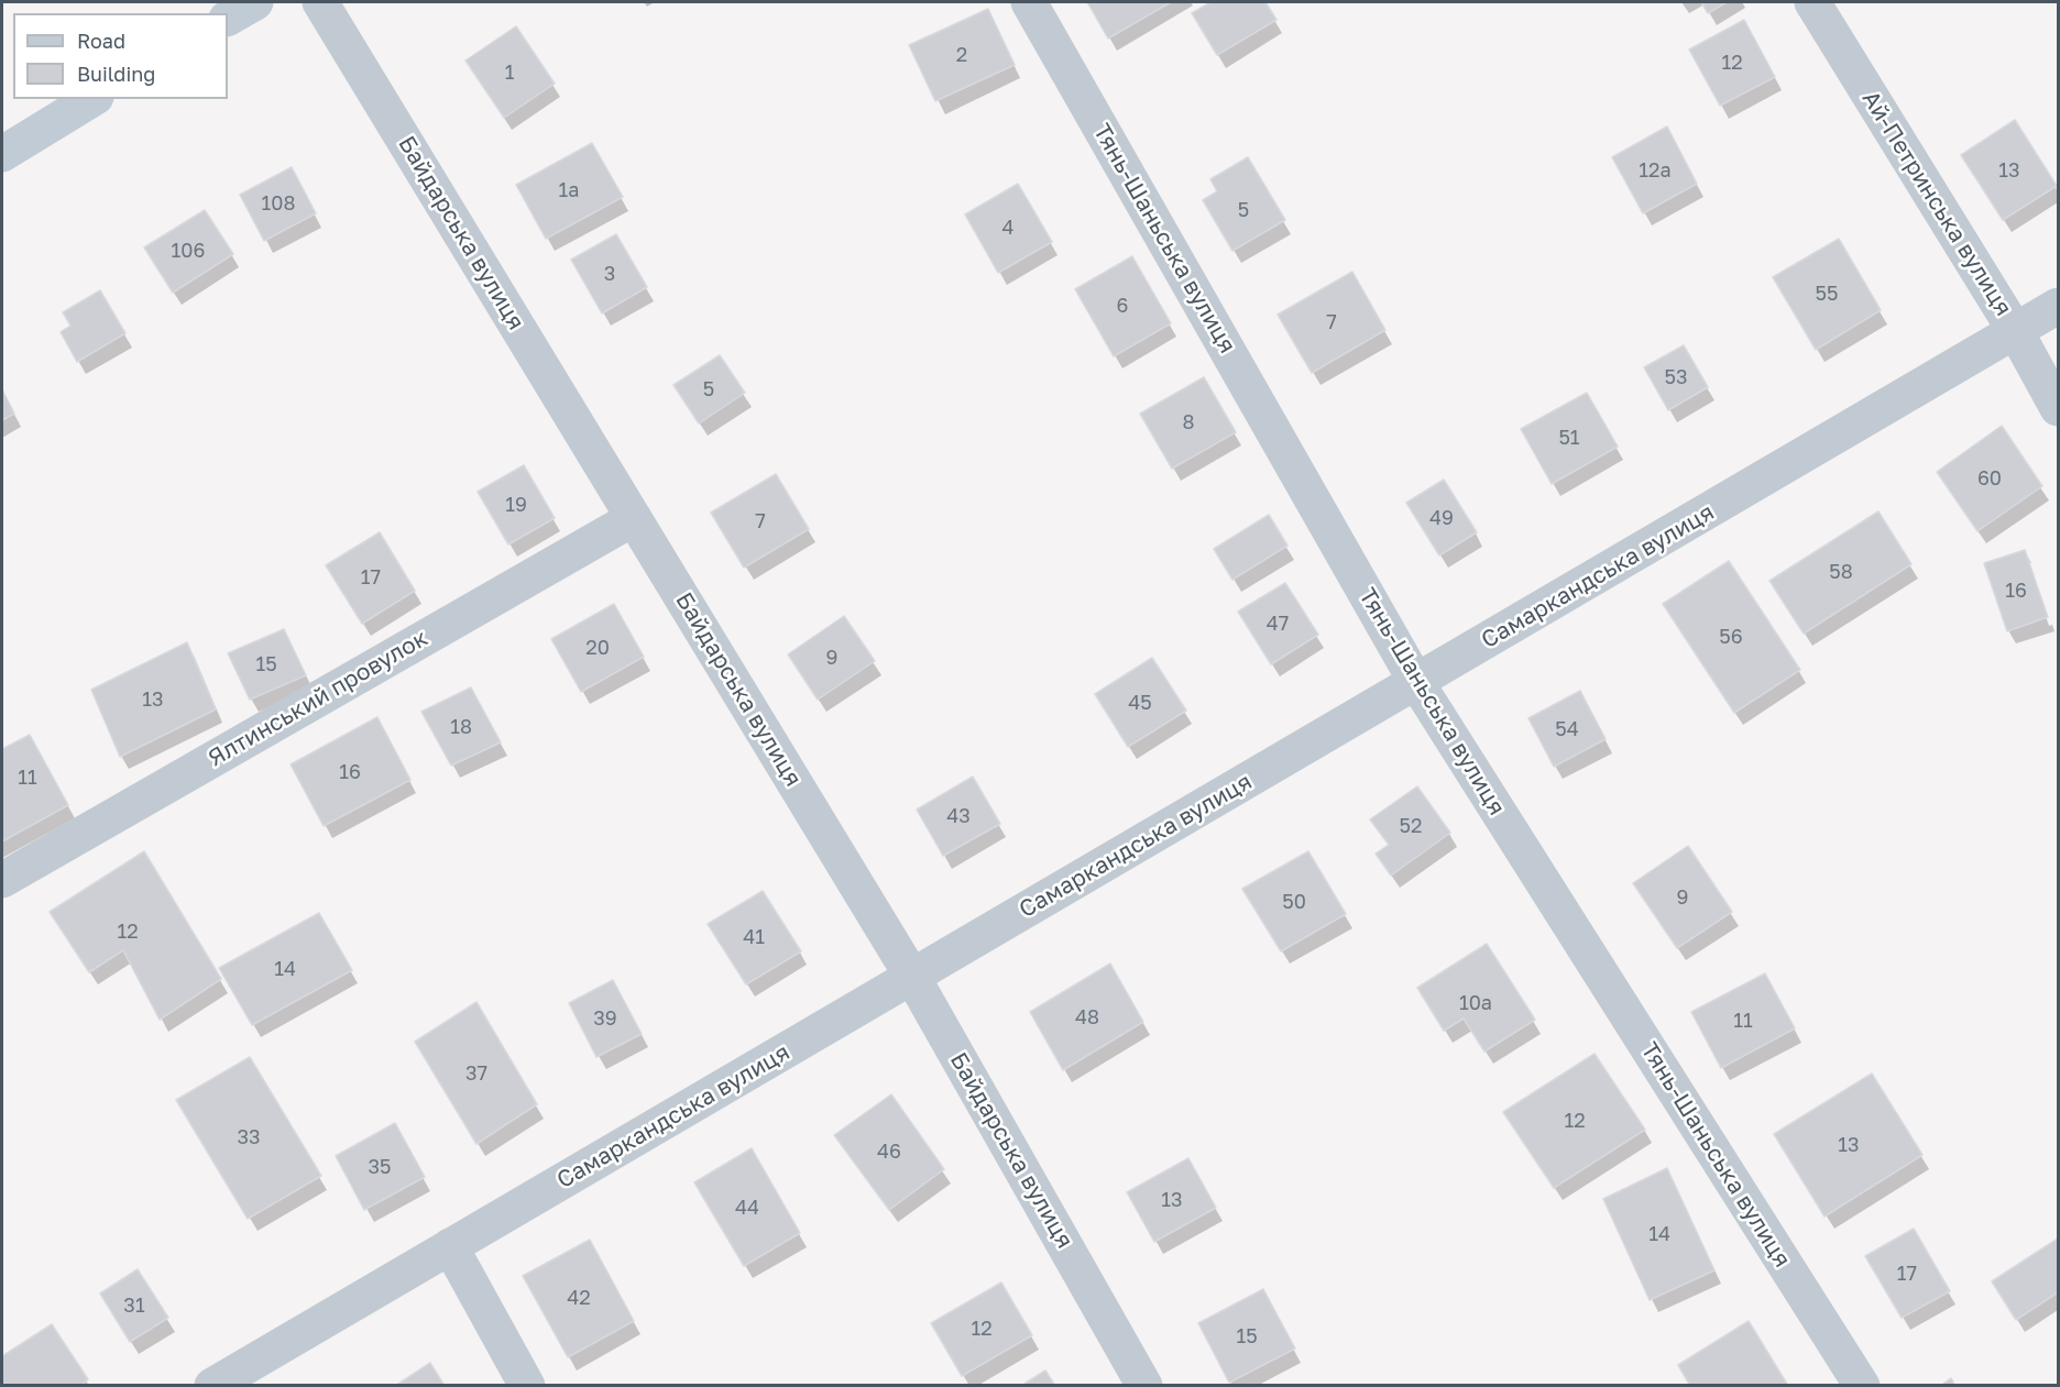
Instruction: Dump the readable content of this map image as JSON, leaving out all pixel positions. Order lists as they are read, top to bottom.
{
  "streets": {
    "street": [
      "Ай-Петринська вулиця",
      "Байдарська вулиця",
      "Тянь-Шаньська вулиця",
      "Самаркандська вулиця",
      "Ялтинський провулок"
    ]
  },
  "crossings": [
    ["Ай-Петринська вулиця", "Самаркандська вулиця"],
    ["Байдарська вулиця", "Самаркандська вулиця"],
    ["Байдарська вулиця", "Ялтинський провулок"],
    ["Тянь-Шаньська вулиця", "Самаркандська вулиця"]
  ],
  "house_numbers": [
    "2",
    "12",
    "1",
    "12а",
    "13",
    "1а",
    "108",
    "5",
    "4",
    "106",
    "3",
    "55",
    "6",
    "7",
    "53",
    "5",
    "8",
    "51",
    "60",
    "19",
    "49",
    "7",
    "58",
    "17",
    "16",
    "47",
    "56",
    "20",
    "9",
    "15",
    "13",
    "45",
    "18",
    "54",
    "16",
    "11",
    "43",
    "52",
    "9",
    "50",
    "12",
    "41",
    "14",
    "10а",
    "48",
    "39",
    "11",
    "37",
    "12",
    "33",
    "13",
    "46",
    "35",
    "13",
    "44",
    "14",
    "17",
    "42",
    "31",
    "12",
    "15"
  ],
  "legend": ["Road", "Building"]
}
